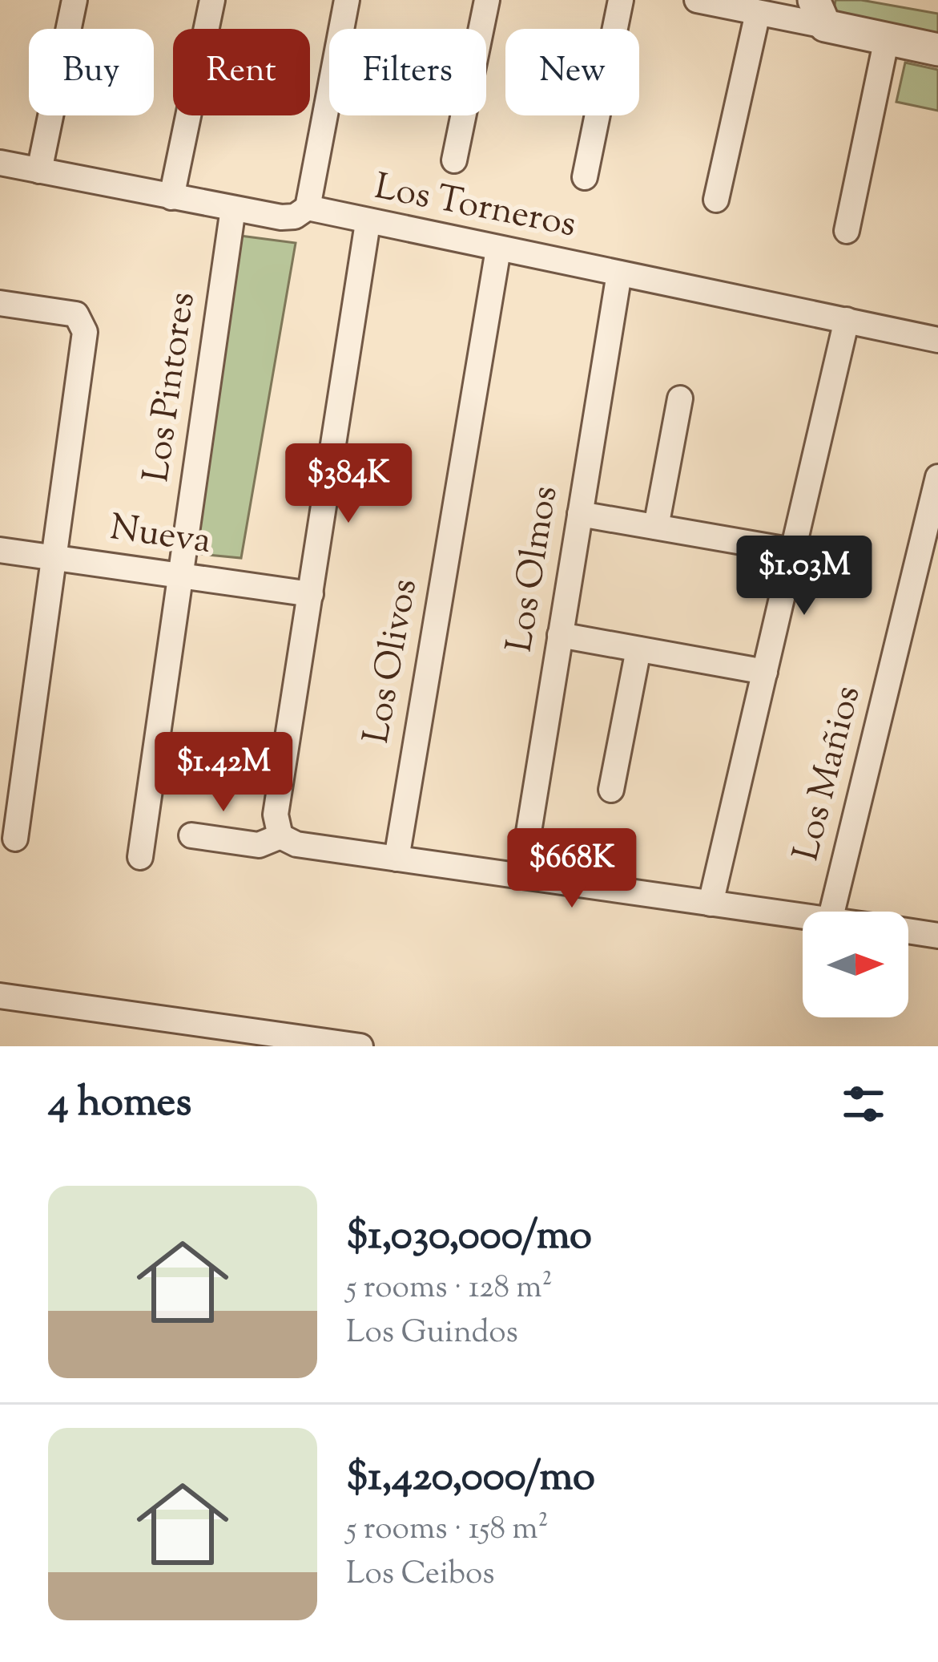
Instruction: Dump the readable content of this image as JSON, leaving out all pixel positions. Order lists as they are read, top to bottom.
{
  "streets": {
    "street": [
      "Los Torneros",
      "Los Pintores",
      "Nueva",
      "Los Olmos",
      "Los Olivos",
      "Los Mañios"
    ]
  },
  "crossings": [
    ["Los Torneros", "Los Pintores"],
    ["Los Torneros", "Los Olmos"],
    ["Los Torneros", "Los Olivos"],
    ["Los Pintores", "Nueva"]
  ],
  "north": "right",
  "page": {
    "chip": [
      "Buy",
      "Rent",
      "Filters",
      "New"
    ],
    "price": [
      "$384K",
      "$1.03M",
      "$1.42M",
      "$668K"
    ],
    "heading": "4 homes",
    "list": [
      {
        "name": "$1,030,000/mo",
        "note": "5 rooms · 128 m² · Los Guindos"
      },
      {
        "name": "$1,420,000/mo",
        "note": "5 rooms · 158 m² · Los Ceibos"
      }
    ]
  }
}
